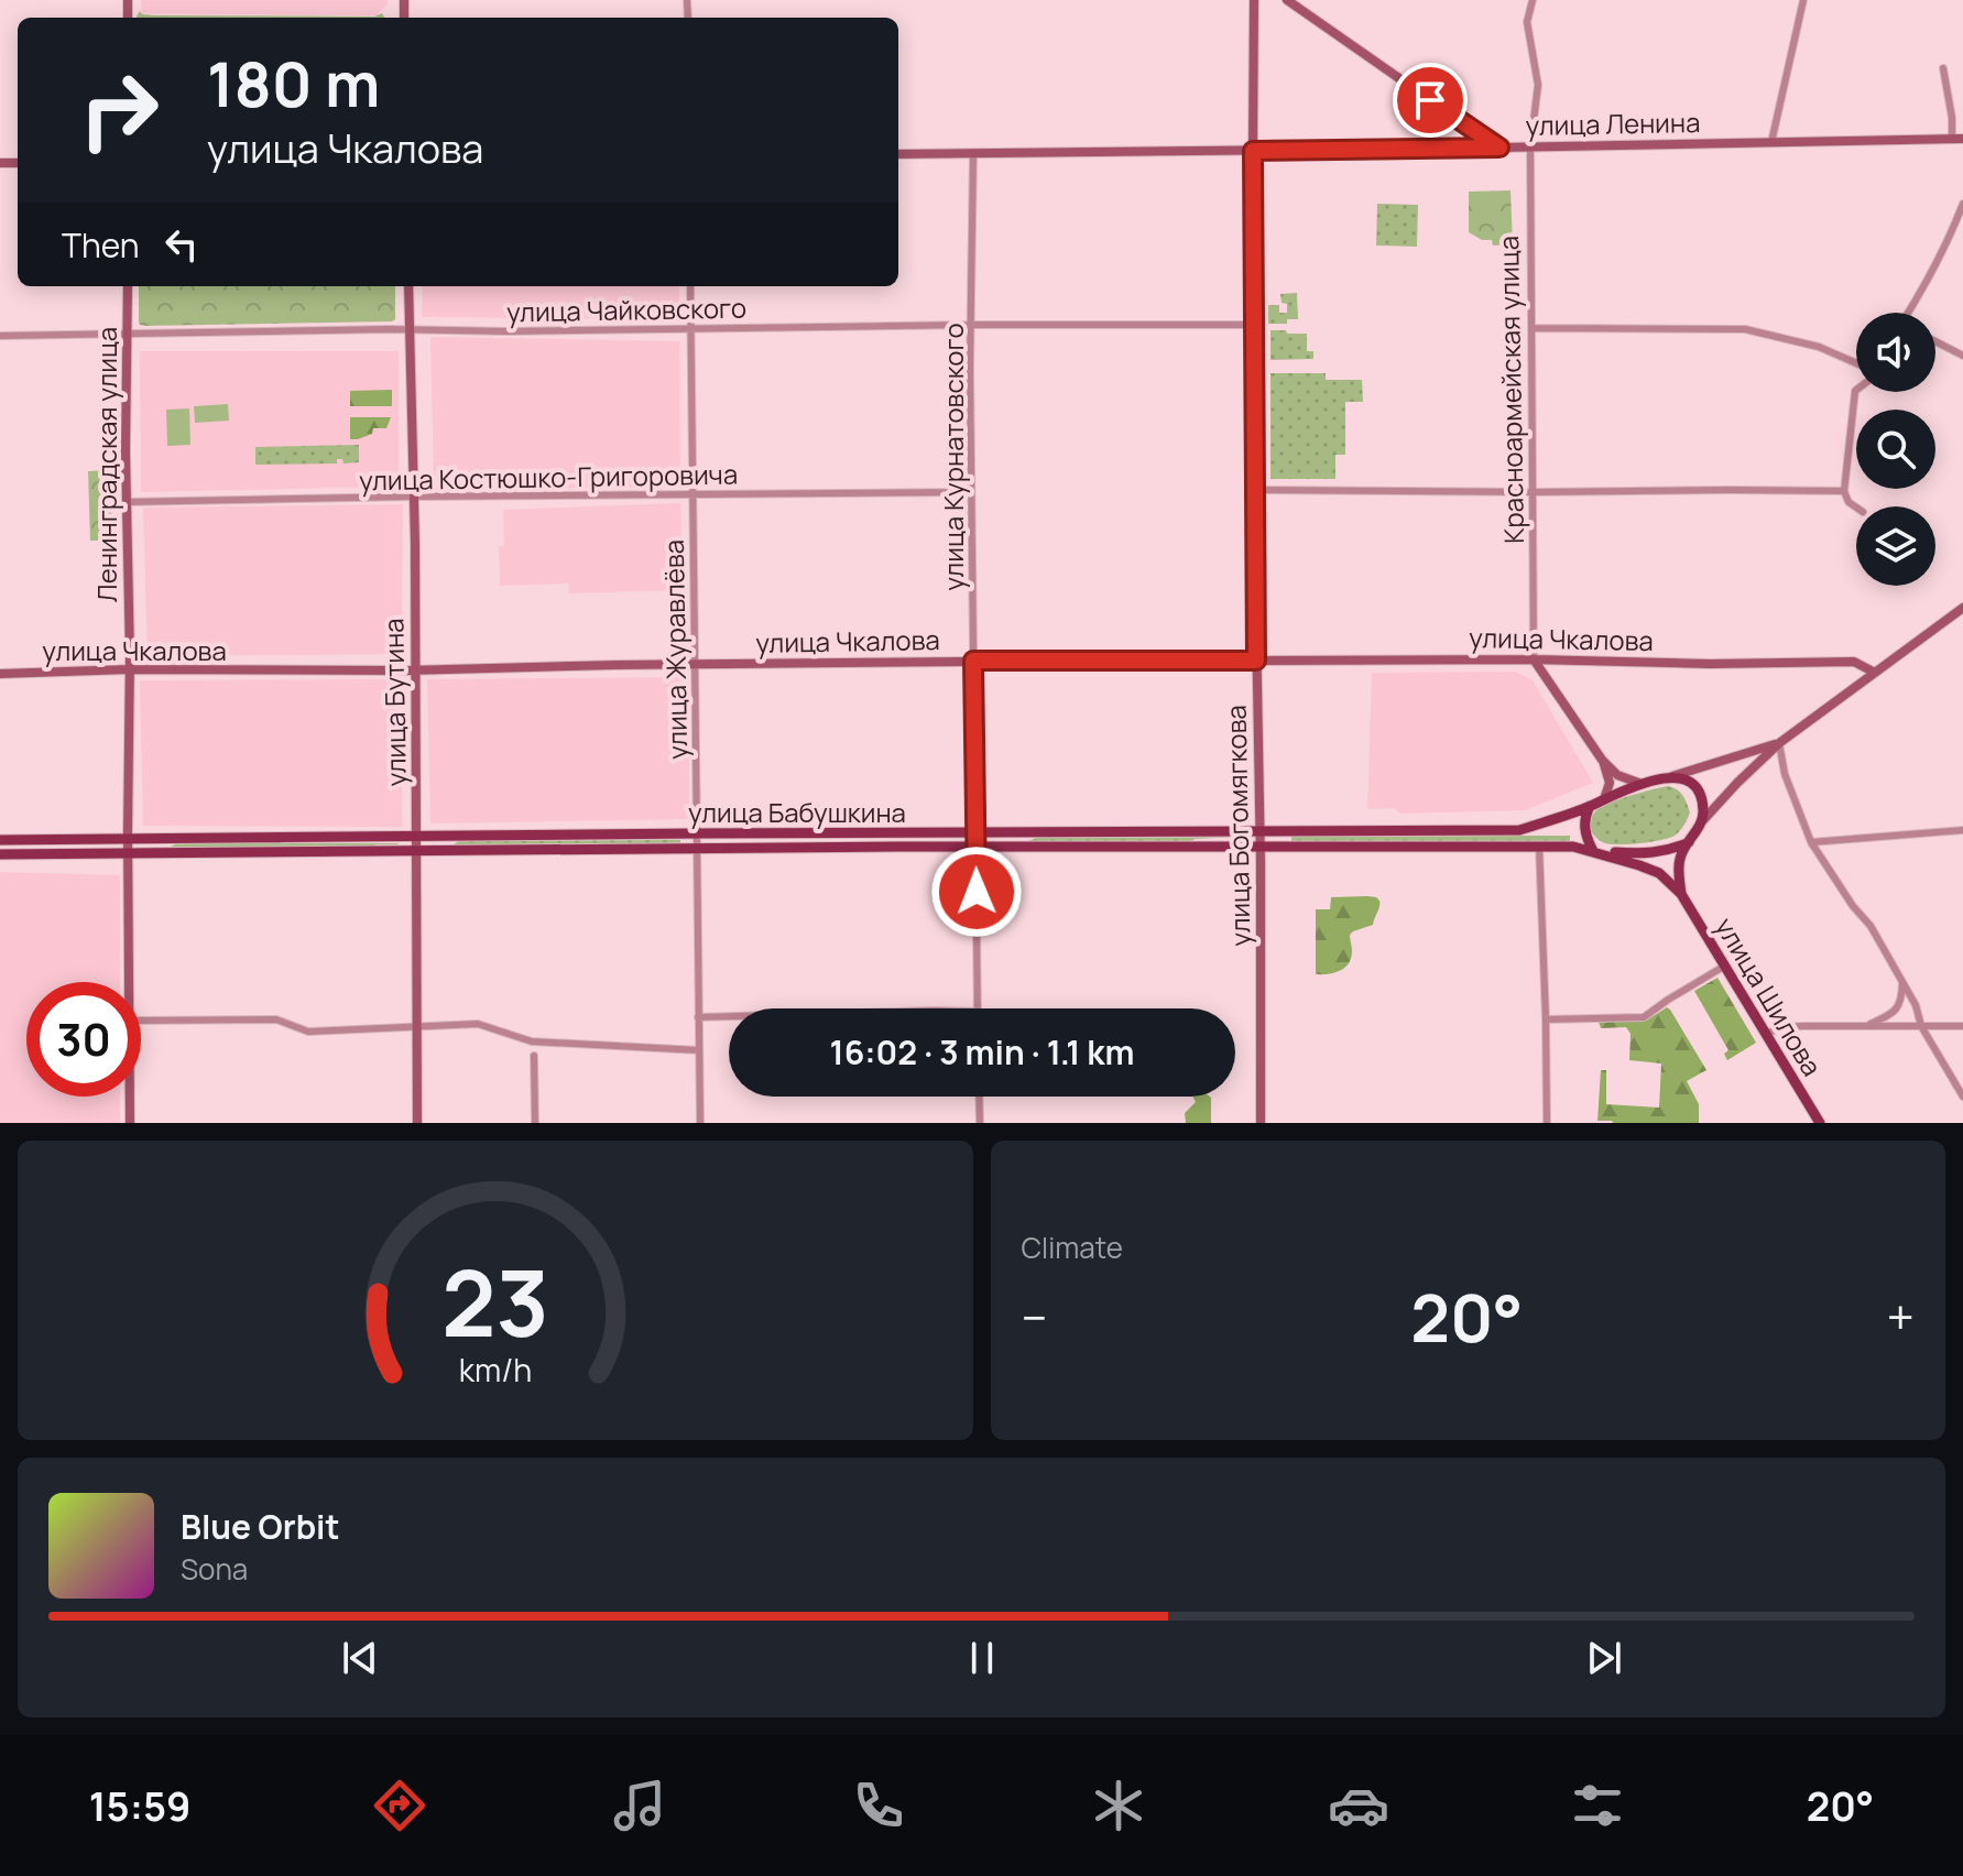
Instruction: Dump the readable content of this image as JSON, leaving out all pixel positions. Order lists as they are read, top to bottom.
{
  "streets": {
    "main road": [
      "улица Ленина",
      "Ленинградская улица",
      "улица Чкалова",
      "улица Бутина",
      "улица Бабушкина",
      "улица Богомягкова",
      "улица Шилова"
    ],
    "street": [
      "улица Чайковского",
      "Красноармейская улица",
      "улица Курнатовского",
      "улица Костюшко-Григоровича",
      "улица Журавлёва"
    ]
  },
  "crossings": [
    ["улица Ленина", "Красноармейская улица"],
    ["улица Ленина", "улица Курнатовского"],
    ["улица Ленина", "улица Богомягкова"],
    ["улица Чайковского", "улица Курнатовского"],
    ["улица Чайковского", "Ленинградская улица"],
    ["улица Чайковского", "улица Журавлёва"],
    ["улица Чайковского", "улица Бутина"],
    ["улица Чайковского", "улица Богомягкова"],
    ["Красноармейская улица", "улица Чкалова"],
    ["улица Курнатовского", "улица Костюшко-Григоровича"],
    ["улица Курнатовского", "улица Чкалова"],
    ["улица Курнатовского", "улица Бабушкина"],
    ["Ленинградская улица", "улица Костюшко-Григоровича"],
    ["Ленинградская улица", "улица Чкалова"],
    ["Ленинградская улица", "улица Бабушкина"],
    ["улица Костюшко-Григоровича", "улица Журавлёва"],
    ["улица Костюшко-Григоровича", "улица Бутина"],
    ["улица Чкалова", "улица Журавлёва"],
    ["улица Чкалова", "улица Бутина"],
    ["улица Чкалова", "улица Богомягкова"],
    ["улица Журавлёва", "улица Бабушкина"],
    ["улица Бутина", "улица Бабушкина"],
    ["улица Бабушкина", "улица Богомягкова"]
  ],
  "page": {
    "turn": ["180 m", "улица Чкалова"],
    "then": "Then",
    "limit": "30",
    "trip": "16:02 · 3 min · 1.1 km",
    "tile": "Climate",
    "heat": ["−", "20°", "+"],
    "song": ["Blue Orbit", "Sona"],
    "tabs": ["15:59", "20°"],
    "gauge": ["23", "km/h"]
  }
}
